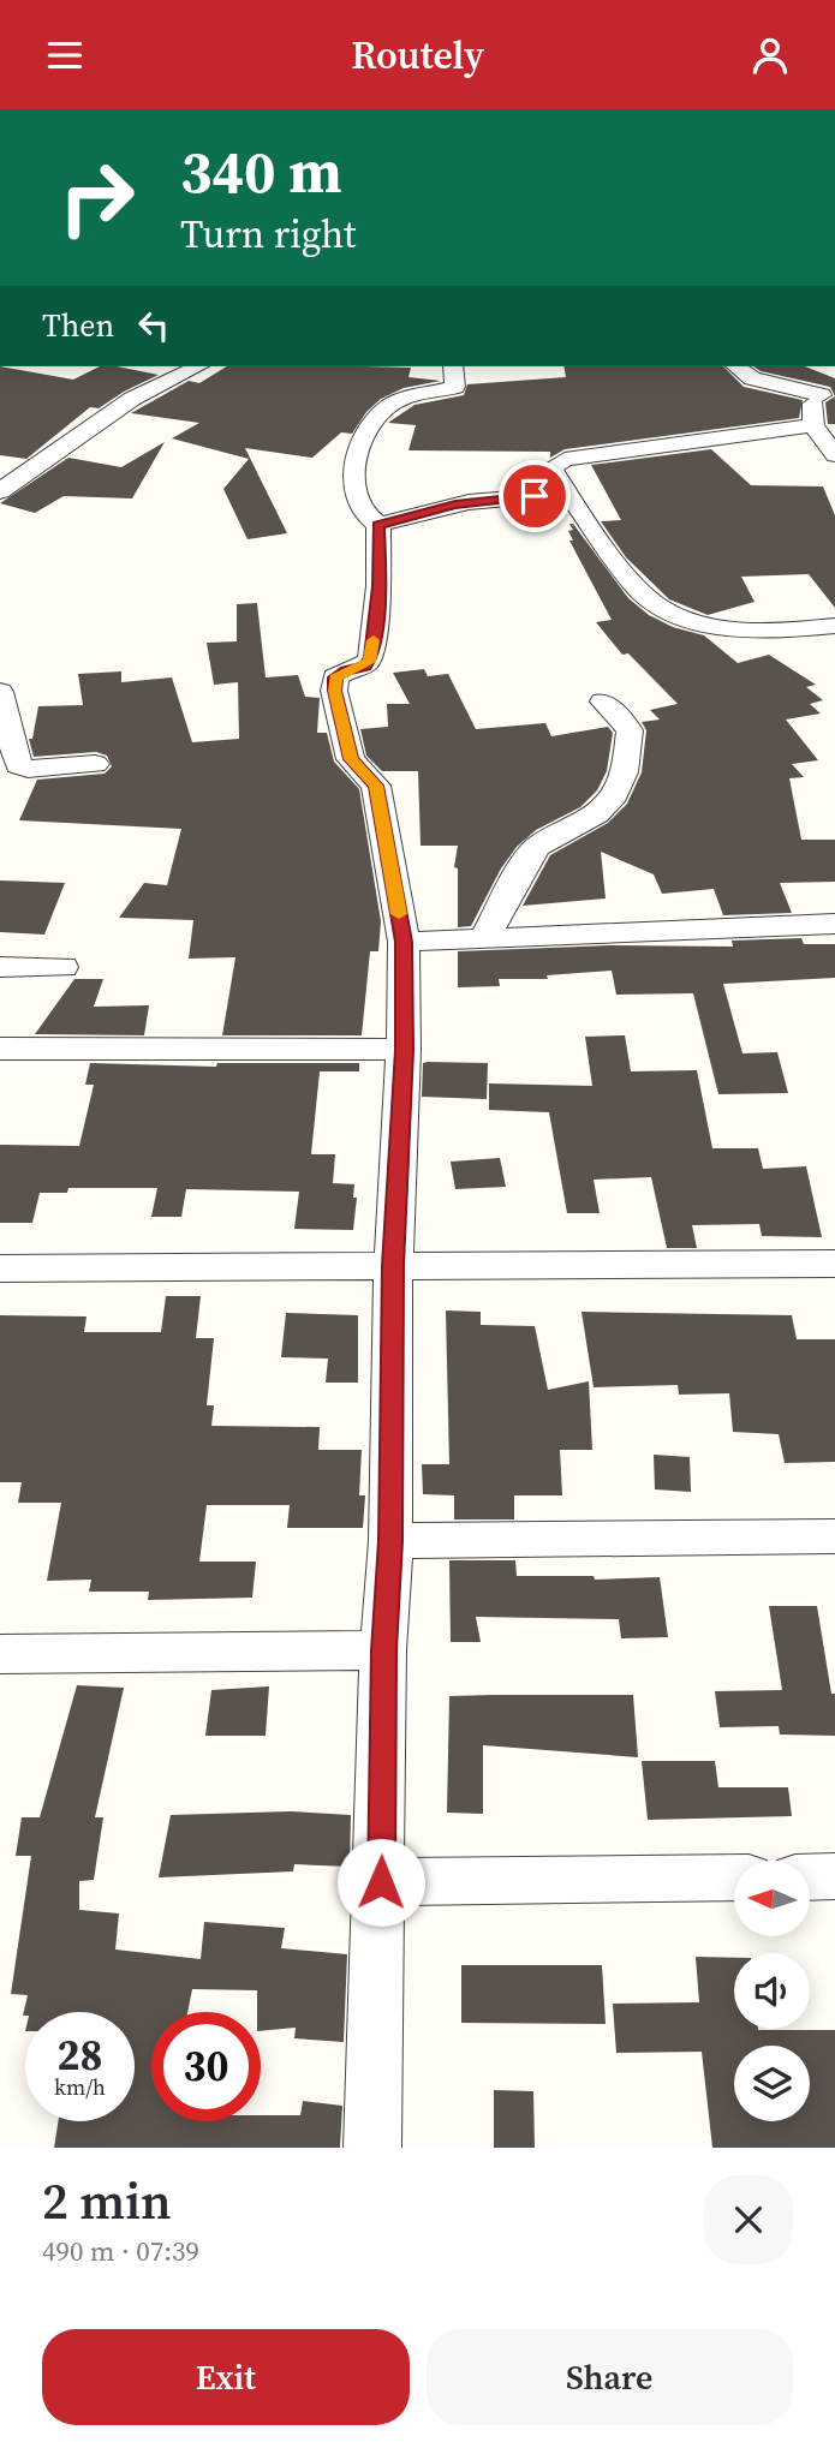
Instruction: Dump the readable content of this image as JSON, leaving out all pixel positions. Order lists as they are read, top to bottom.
{
  "north": "left",
  "page": {
    "header": "Routely",
    "turn": ["340 m", "Turn right"],
    "then": "Then",
    "speed": "28 km/h",
    "limit": "30",
    "heading": ["2 min", "490 m · 07:39"],
    "buttons": ["Exit", "Share"]
  }
}
